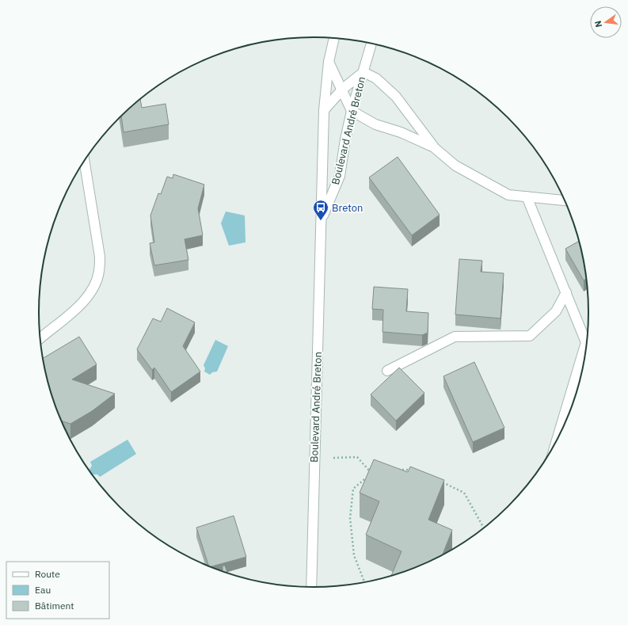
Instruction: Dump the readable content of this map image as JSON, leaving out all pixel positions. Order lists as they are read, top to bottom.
{
  "streets": {
    "street": ["Boulevard André Breton"]
  },
  "places": {
    "bus stop": ["Breton"]
  },
  "legend": ["Route", "Eau", "Bâtiment"],
  "north": "left"
}
